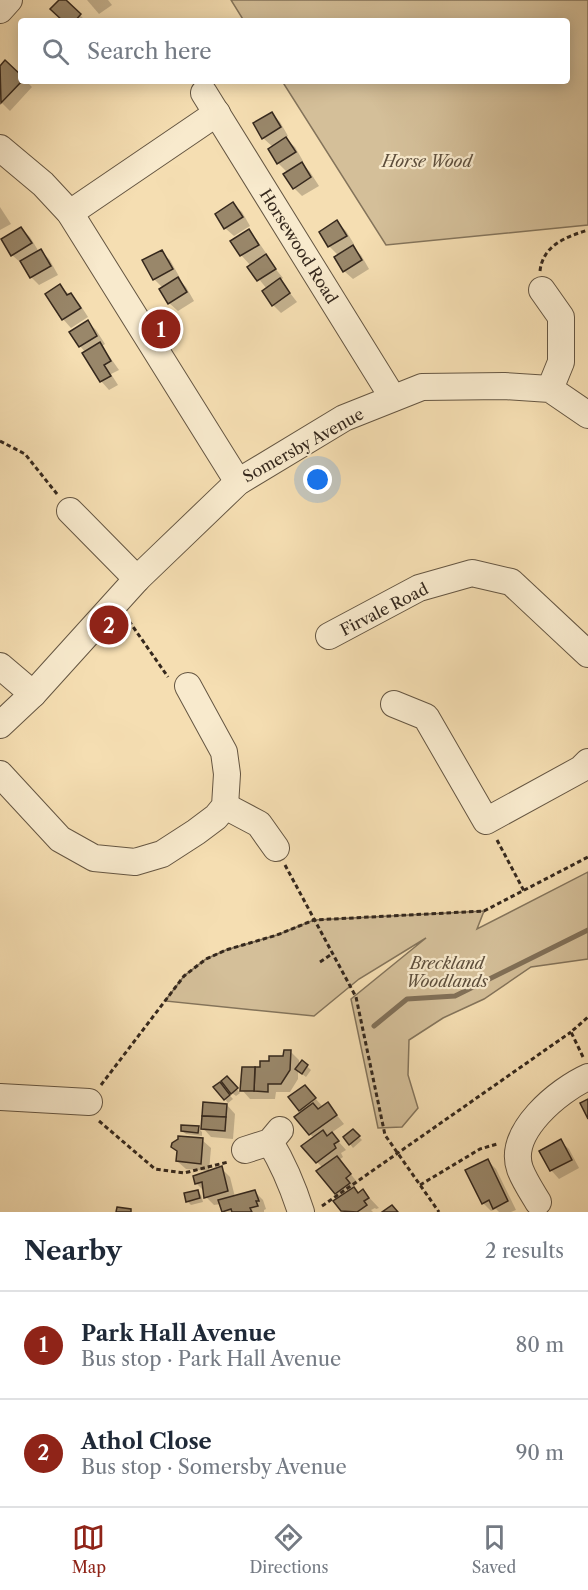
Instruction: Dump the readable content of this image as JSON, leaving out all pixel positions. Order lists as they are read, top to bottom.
{
  "streets": {
    "street": ["Horsewood Road", "Somersby Avenue", "Firvale Road"]
  },
  "crossings": [
    ["Horsewood Road", "Somersby Avenue"]
  ],
  "parks": ["Horse Wood", "Breckland Woodlands"],
  "page": {
    "search": "Search here",
    "pins": ["1", "2"],
    "heading": ["Nearby", "2 results"],
    "list": [
      {
        "mark": "1",
        "name": "Park Hall Avenue",
        "note": "Bus stop · Park Hall Avenue",
        "value": "80 m"
      },
      {
        "mark": "2",
        "name": "Athol Close",
        "note": "Bus stop · Somersby Avenue",
        "value": "90 m"
      }
    ],
    "nav": ["Map", "Directions", "Saved"]
  }
}
